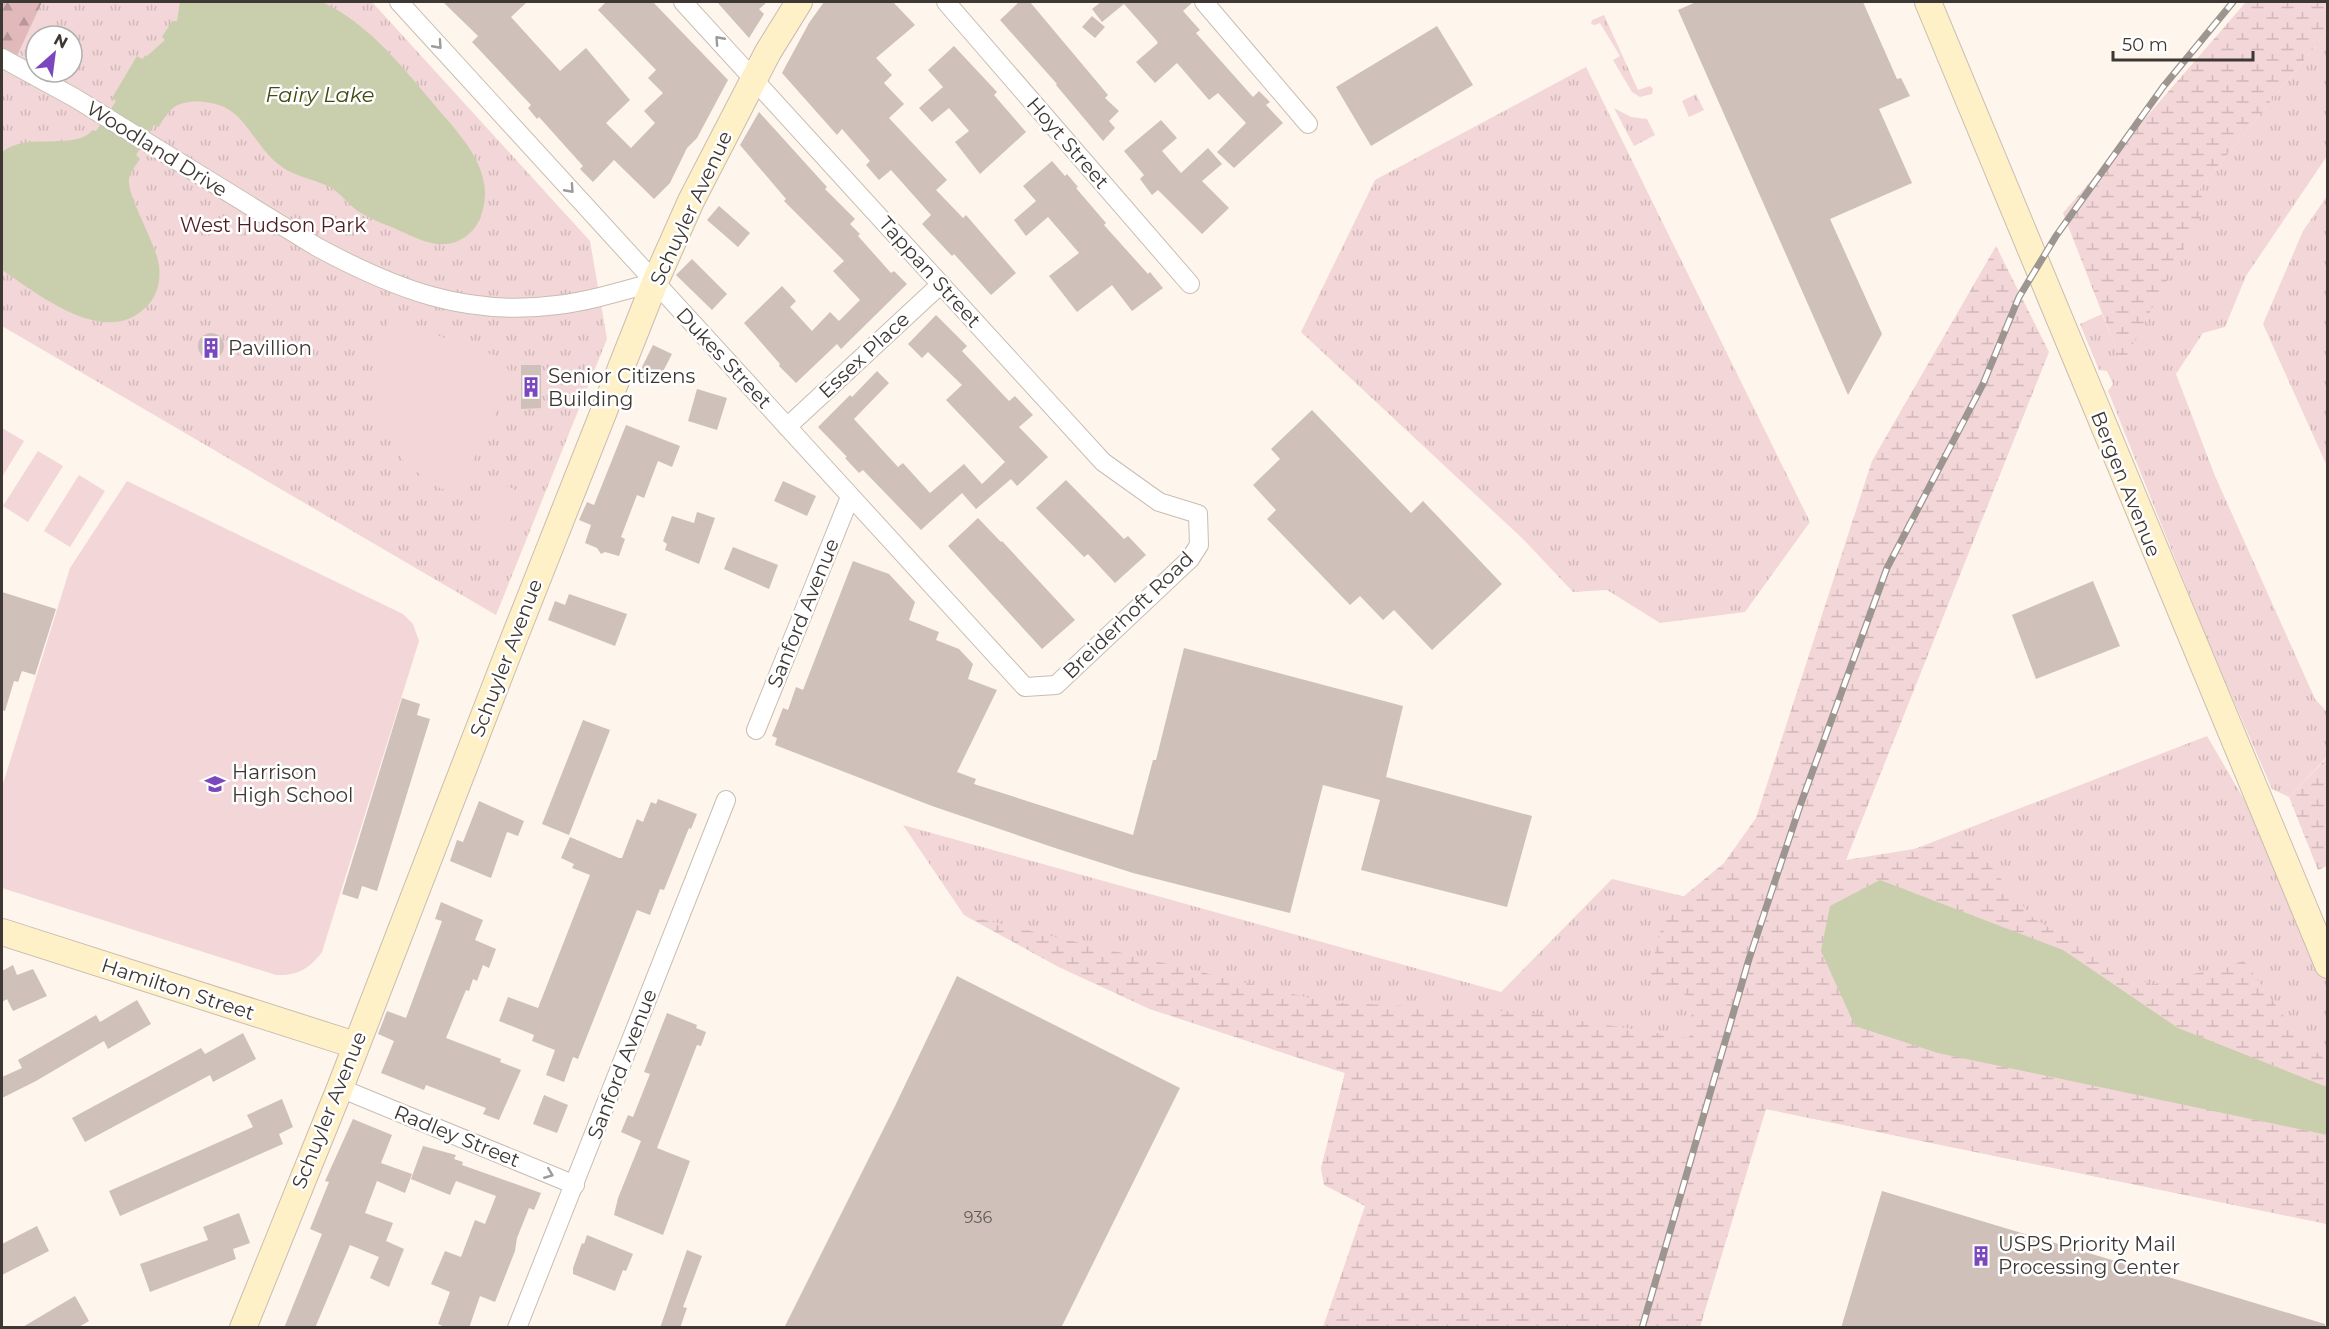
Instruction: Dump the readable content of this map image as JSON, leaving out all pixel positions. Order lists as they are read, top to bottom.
{
  "streets": {
    "main road": ["Schuyler Avenue", "Bergen Avenue", "Hamilton Street"],
    "street": [
      "Hoyt Street",
      "Woodland Drive",
      "Tappan Street",
      "Essex Place",
      "Dukes Street",
      "Sanford Avenue",
      "Breiderhoft Road",
      "Radley Street"
    ]
  },
  "crossings": [
    ["Woodland Drive", "Schuyler Avenue"],
    ["Woodland Drive", "Dukes Street"],
    ["Schuyler Avenue", "Tappan Street"],
    ["Schuyler Avenue", "Dukes Street"],
    ["Schuyler Avenue", "Hamilton Street"],
    ["Schuyler Avenue", "Radley Street"],
    ["Tappan Street", "Essex Place"],
    ["Tappan Street", "Breiderhoft Road"],
    ["Essex Place", "Dukes Street"],
    ["Dukes Street", "Sanford Avenue"],
    ["Dukes Street", "Breiderhoft Road"],
    ["Sanford Avenue", "Radley Street"]
  ],
  "one_way": ["Dukes Street", "Radley Street"],
  "water": ["Fairy Lake"],
  "parks": ["West Hudson Park"],
  "places": {
    "building": ["Pavillion", "Senior Citizens Building", "USPS Priority Mail Processing Center"],
    "school or university": ["Harrison High School"]
  },
  "house_numbers": ["936"],
  "scale_bar": "50 m",
  "north": "top right"
}
